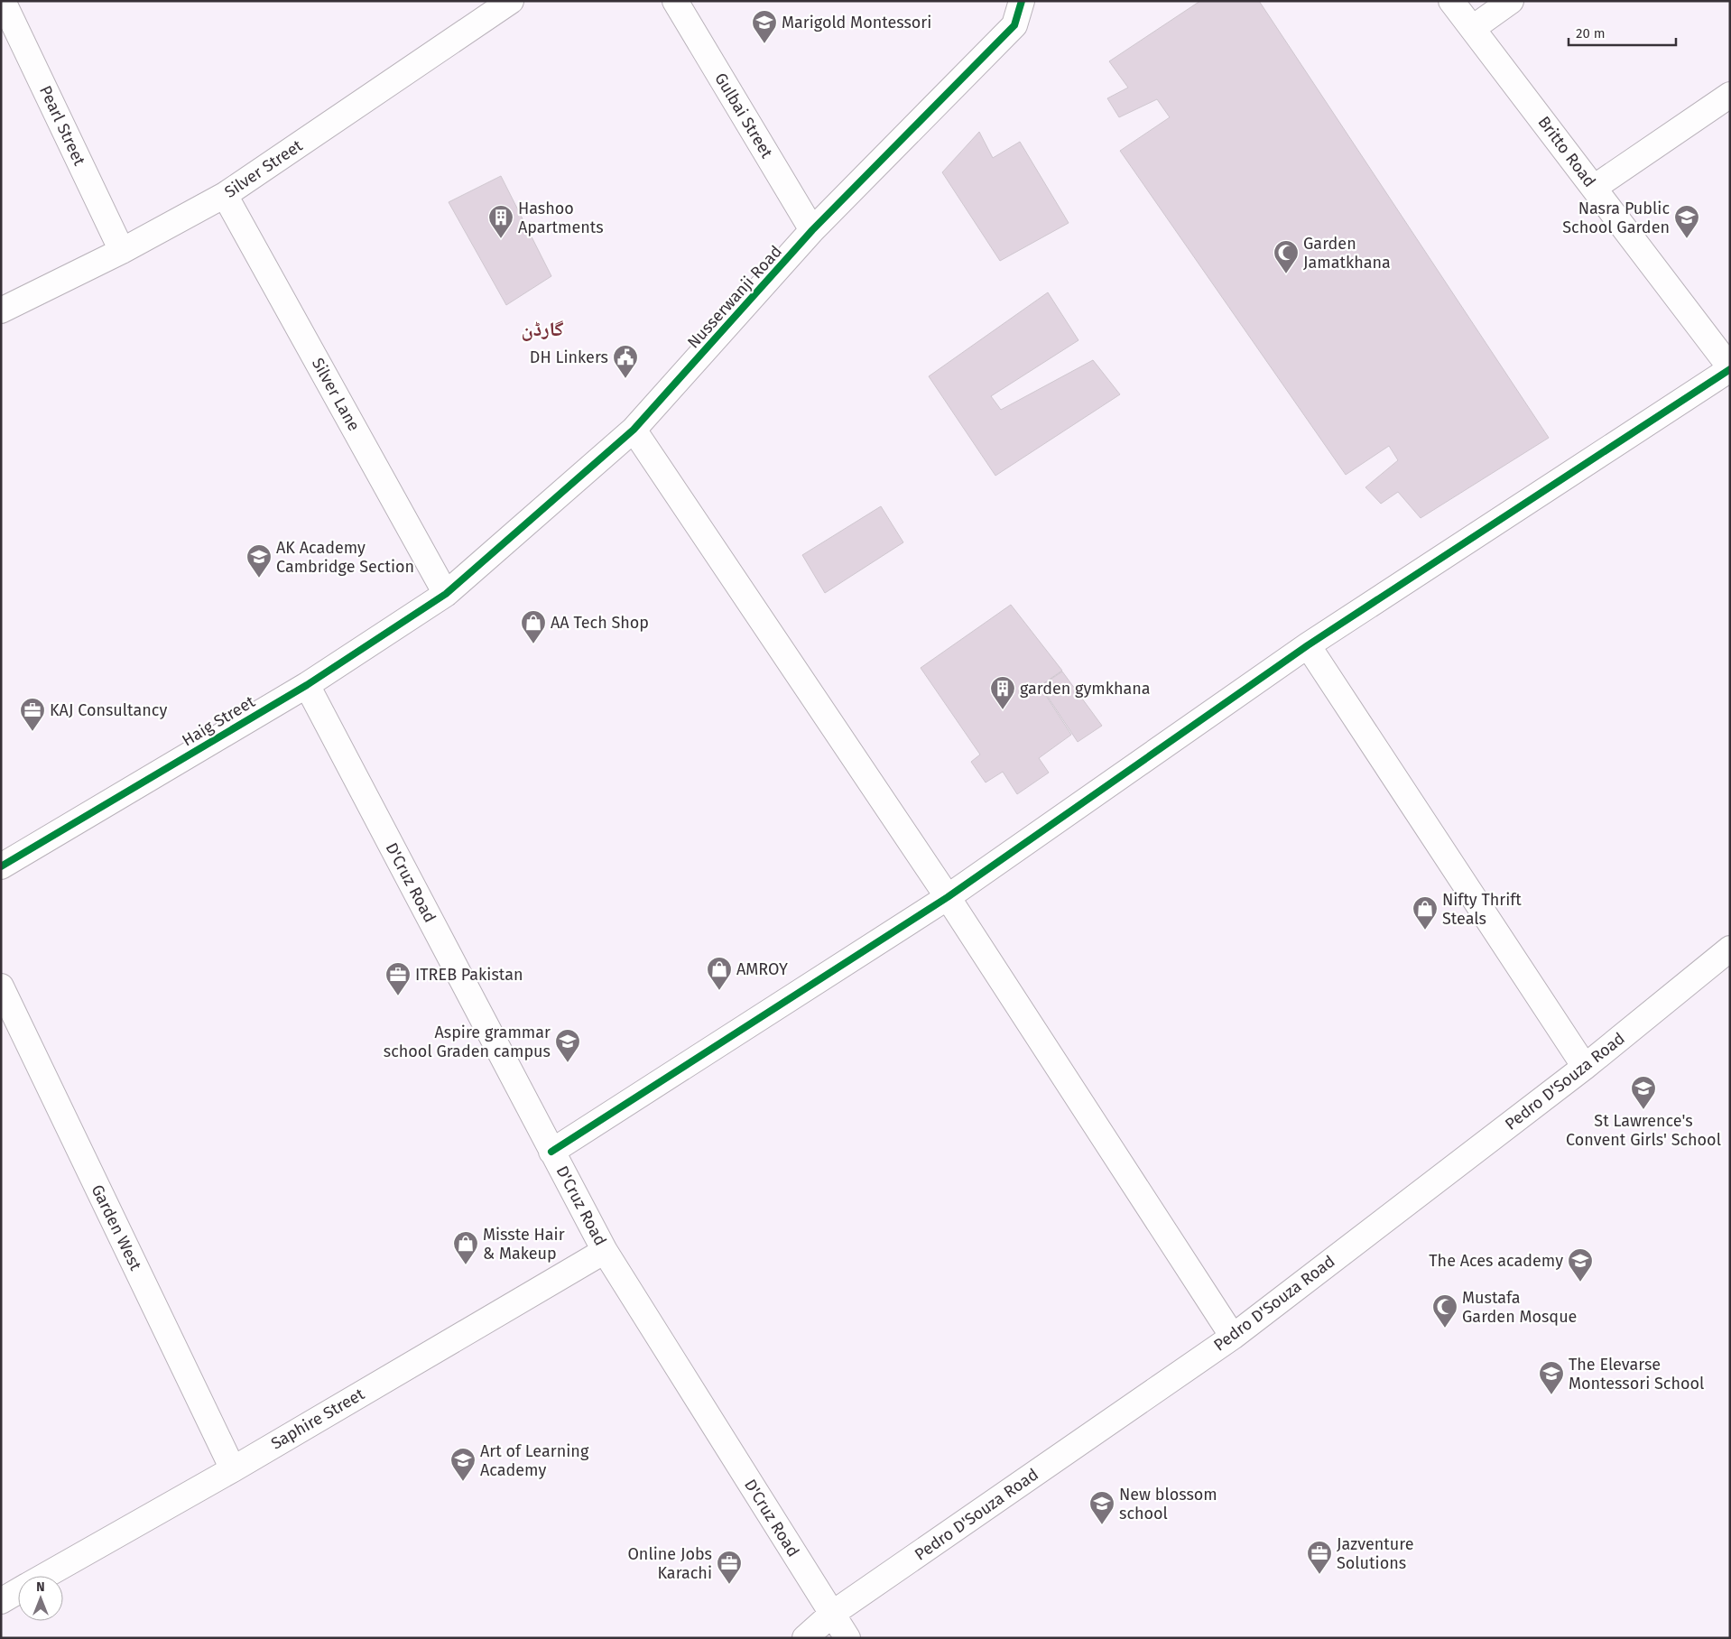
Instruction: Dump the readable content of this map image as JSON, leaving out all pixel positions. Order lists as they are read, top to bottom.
{
  "streets": {
    "street": [
      "Gulbai Street",
      "Pearl Street",
      "Britto Road",
      "Silver Street",
      "Nusserwanji Road",
      "Silver Lane",
      "Haig Street",
      "D'Cruz Road",
      "Pedro D'Souza Road",
      "Garden West",
      "Saphire Street"
    ]
  },
  "crossings": [
    ["Gulbai Street", "Nusserwanji Road"],
    ["Pearl Street", "Silver Street"],
    ["Silver Street", "Silver Lane"],
    ["Nusserwanji Road", "Silver Lane"],
    ["Nusserwanji Road", "Haig Street"],
    ["Silver Lane", "Haig Street"],
    ["Haig Street", "D'Cruz Road"],
    ["D'Cruz Road", "Pedro D'Souza Road"],
    ["D'Cruz Road", "Saphire Street"],
    ["Garden West", "Saphire Street"]
  ],
  "districts": ["گارڈن"],
  "places": {
    "school or university": [
      "Marigold Montessori",
      "Nasra Public School Garden",
      "AK Academy Cambridge Section",
      "Aspire grammar school Graden campus",
      "St Lawrence's Convent Girls' School",
      "The Aces academy",
      "The Elevarse Montessori School",
      "Art of Learning Academy",
      "New blossom school"
    ],
    "building": ["Hashoo Apartments", "garden gymkhana"],
    "mosque": ["Garden Jamatkhana", "Mustafa Garden Mosque"],
    "public building": ["DH Linkers"],
    "shop": [
      "AA Tech Shop",
      "Nifty Thrift Steals",
      "AMROY",
      "Misste Hair & Makeup"
    ],
    "office": [
      "KAJ Consultancy",
      "ITREB Pakistan",
      "Jazventure Solutions",
      "Online Jobs Karachi"
    ]
  },
  "scale_bar": "20 m",
  "north": "top"
}
